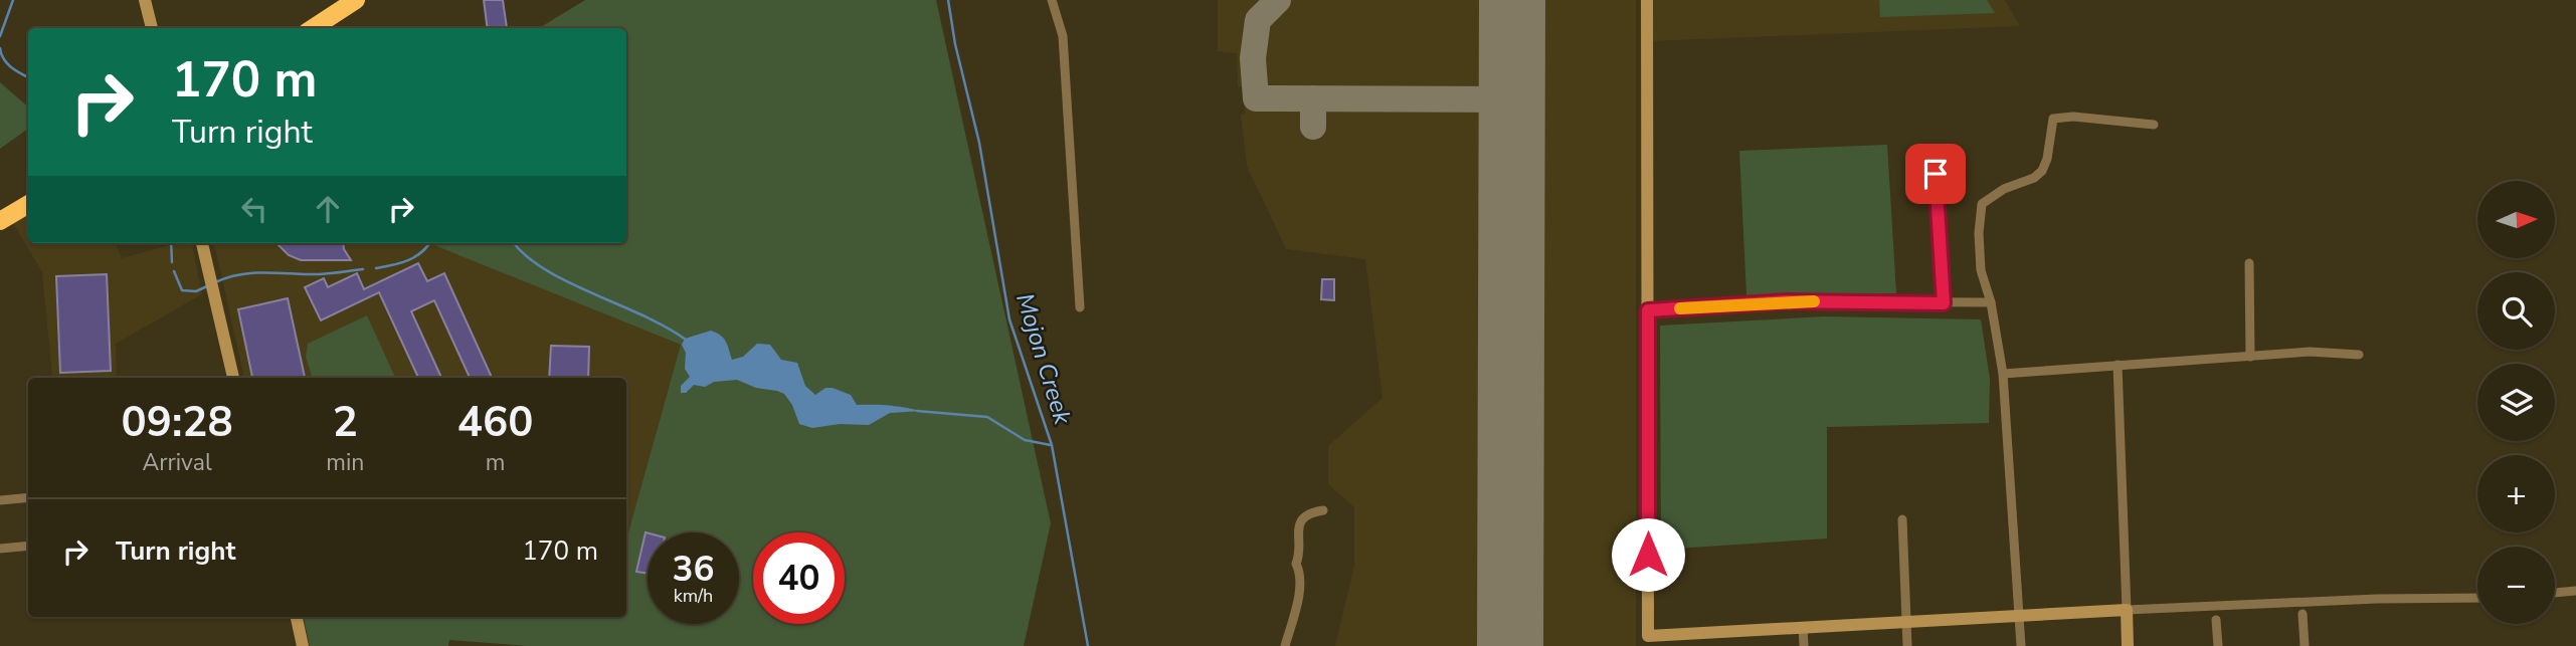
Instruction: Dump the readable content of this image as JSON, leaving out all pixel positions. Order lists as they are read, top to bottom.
{
  "water": ["Mojon Creek"],
  "north": "right",
  "page": {
    "turn": ["170 m", "Turn right"],
    "map_buttons": ["+", "−"],
    "eta": [
      "09:28",
      "Arrival",
      "2",
      "min",
      "460",
      "m"
    ],
    "list": [
      {
        "name": "Turn right",
        "value": "170 m"
      }
    ],
    "speed": "36 km/h",
    "limit": "40"
  }
}
